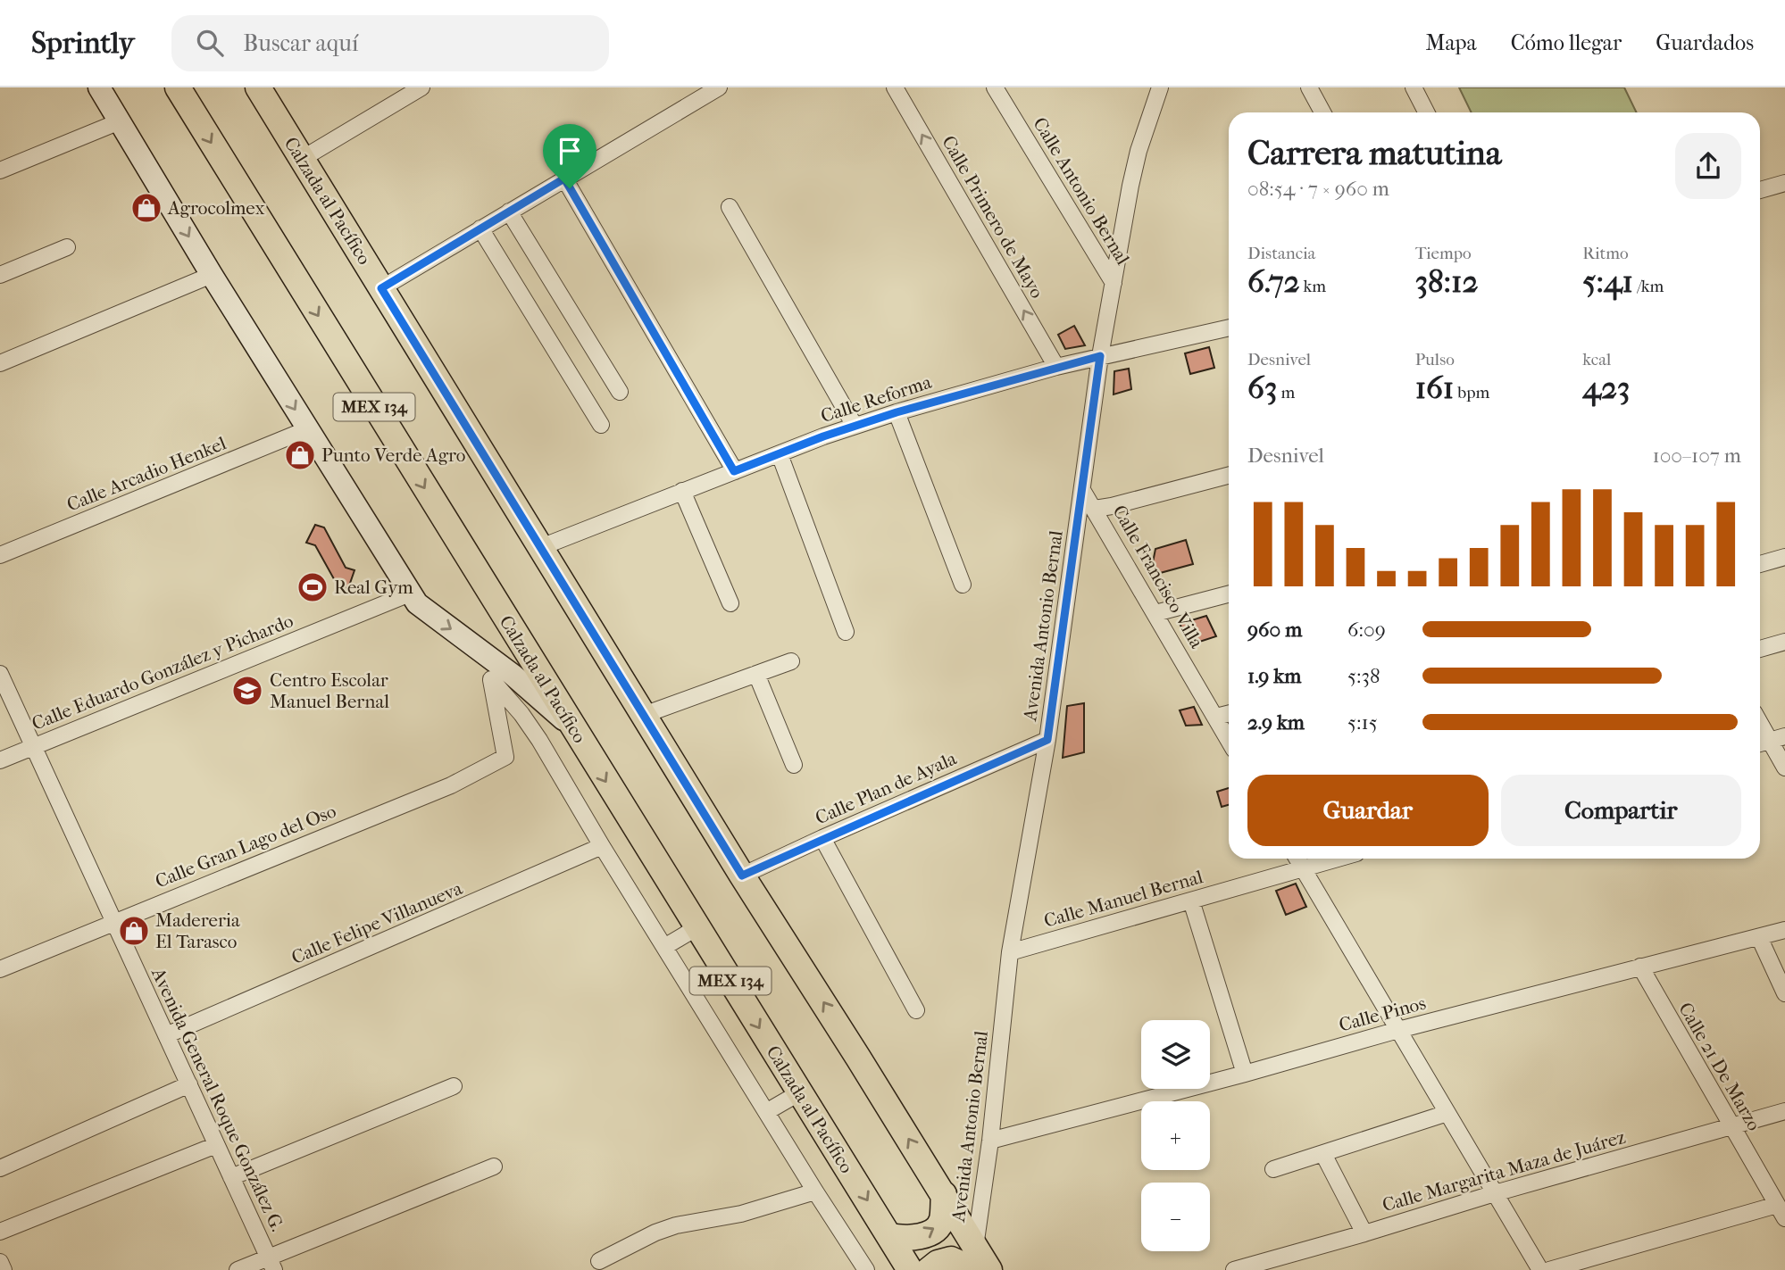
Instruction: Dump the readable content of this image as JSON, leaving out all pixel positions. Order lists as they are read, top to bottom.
{
  "streets": {
    "main road": ["Calzada al Pacífico", "MEX 134"],
    "street": [
      "Calle Antonio Bernal",
      "Calle Primero de Mayo",
      "Calle Reforma",
      "Calle Arcadio Henkel",
      "Calle Francisco Villa",
      "Avenida Antonio Bernal",
      "Calle Eduardo González y Pichardo",
      "Calle Plan de Ayala",
      "Calle Gran Lago del Oso",
      "Calle Manuel Bernal",
      "Calle Felipe Villanueva",
      "Calle Pinos",
      "Calle 21 De Marzo",
      "Avenida General Roque González G.",
      "Calle Margarita Maza de Juárez"
    ]
  },
  "crossings": [
    ["Calle Antonio Bernal", "Avenida Antonio Bernal"],
    ["Calzada al Pacífico", "Calle Reforma"],
    ["Calzada al Pacífico", "Avenida Antonio Bernal"],
    ["Calzada al Pacífico", "Calle Plan de Ayala"],
    ["Calle Primero de Mayo", "Calle Reforma"],
    ["Calle Reforma", "Avenida Antonio Bernal"],
    ["Calle Francisco Villa", "Avenida Antonio Bernal"],
    ["Avenida Antonio Bernal", "Calle Plan de Ayala"],
    ["Avenida Antonio Bernal", "Calle Manuel Bernal"],
    ["Avenida Antonio Bernal", "Calle Pinos"],
    ["Calle Eduardo González y Pichardo", "Avenida General Roque González G."],
    ["Calle Gran Lago del Oso", "Avenida General Roque González G."],
    ["Calle Felipe Villanueva", "Avenida General Roque González G."],
    ["Calle Pinos", "Calle 21 De Marzo"],
    ["Calle 21 De Marzo", "Calle Margarita Maza de Juárez"]
  ],
  "one_way": ["Calle Primero de Mayo"],
  "places": {
    "shop": ["Agrocolmex", "Punto Verde Agro", "Madereria El Tarasco"],
    "sports": ["Real Gym"],
    "school or university": ["Centro Escolar Manuel Bernal"]
  },
  "page": {
    "header": "Sprintly",
    "search": "Buscar aquí",
    "nav": ["Mapa", "Cómo llegar", "Guardados"],
    "heading": ["Carrera matutina", "08:54 · 7 × 960 m"],
    "stats": [
      ["Distancia", "6.72 km"],
      ["Tiempo", "38:12"],
      ["Ritmo", "5:41 /km"],
      ["Desnivel", "63 m"],
      ["Pulso", "161 bpm"],
      ["kcal", "423"]
    ],
    "chart": ["Desnivel", "100–107 m"],
    "list": [
      {
        "name": "960 m",
        "note": "6:09"
      },
      {
        "name": "1.9 km",
        "note": "5:38"
      },
      {
        "name": "2.9 km",
        "note": "5:15"
      }
    ],
    "buttons": ["Guardar", "Compartir"],
    "map_buttons": ["+", "−"]
  }
}
